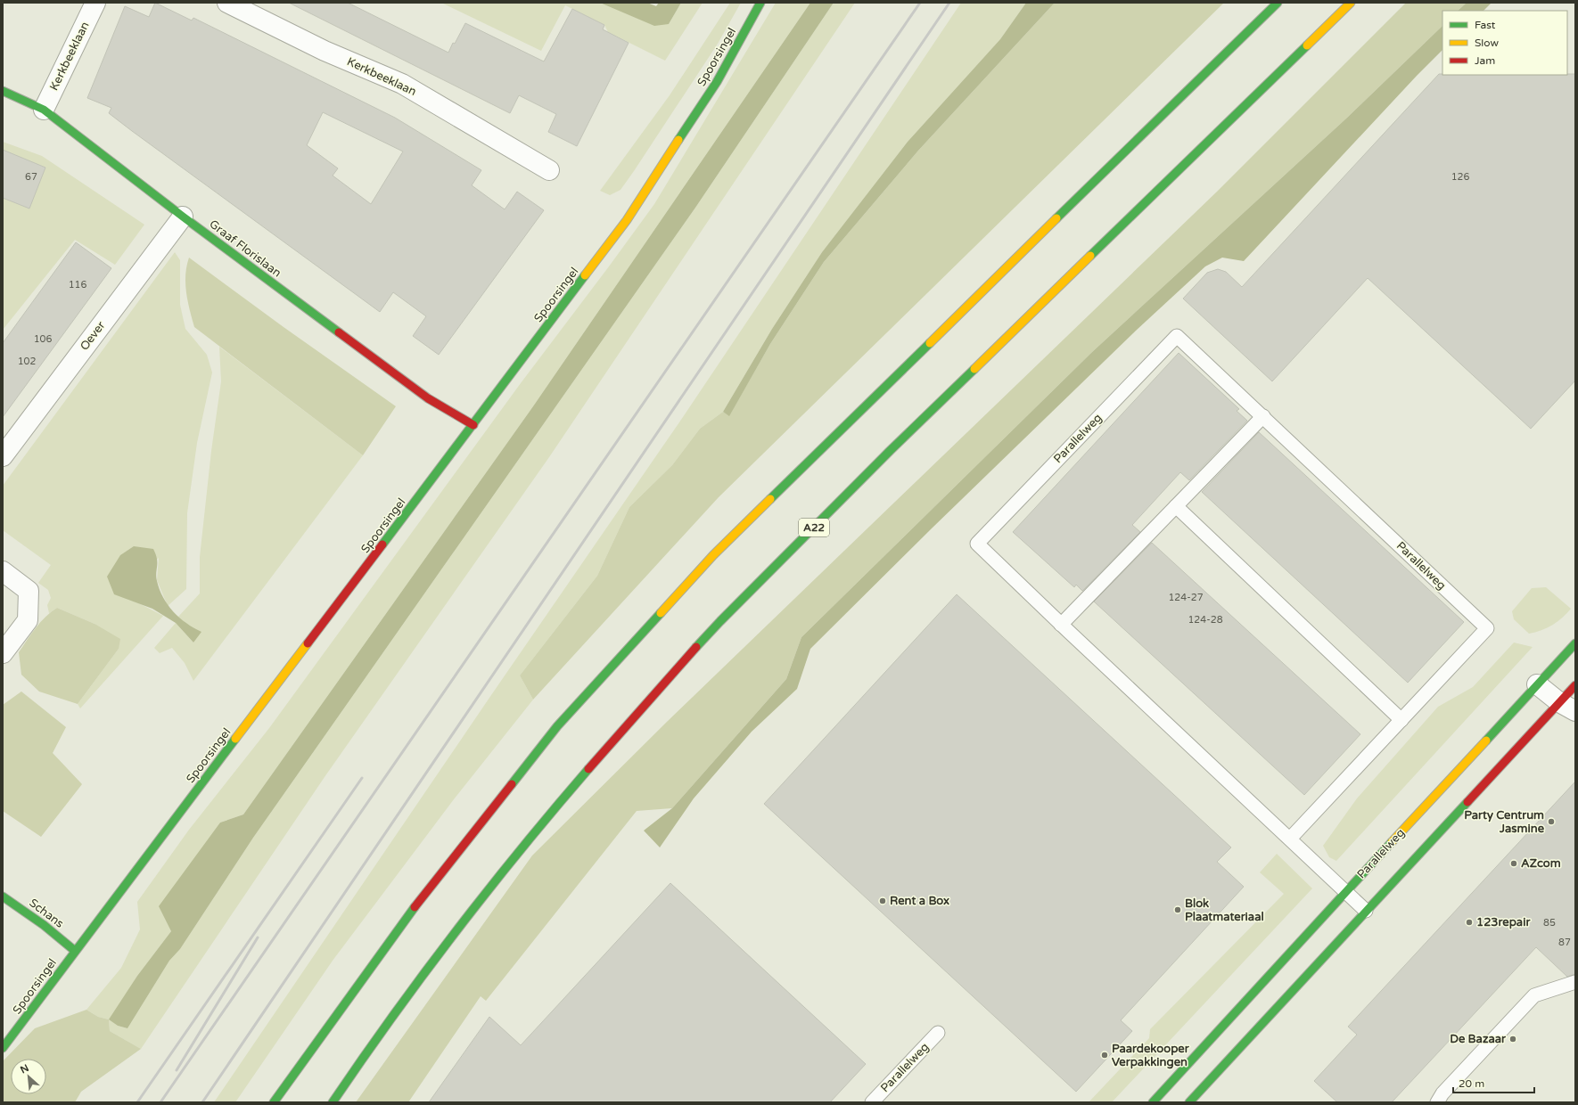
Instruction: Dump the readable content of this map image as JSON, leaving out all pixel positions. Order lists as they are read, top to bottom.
{
  "streets": {
    "main road": [
      "Spoorsingel",
      "Graaf Florislaan",
      "Parallelweg",
      "A22",
      "Schans"
    ],
    "street": ["Kerkbeeklaan", "Oever"]
  },
  "crossings": [
    ["Kerkbeeklaan", "Graaf Florislaan"],
    ["Spoorsingel", "Graaf Florislaan"],
    ["Spoorsingel", "Schans"],
    ["Graaf Florislaan", "Oever"]
  ],
  "places": [
    "Party Centrum Jasmine",
    "AZcom",
    "Rent a Box",
    "Blok Plaatmateriaal",
    "123repair",
    "De Bazaar",
    "Paardekooper Verpakkingen"
  ],
  "house_numbers": [
    "67",
    "126",
    "116",
    "106",
    "102",
    "124-27",
    "124-28",
    "85",
    "87"
  ],
  "legend": ["Fast", "Slow", "Jam"],
  "scale_bar": "20 m",
  "north": "top left"
}
